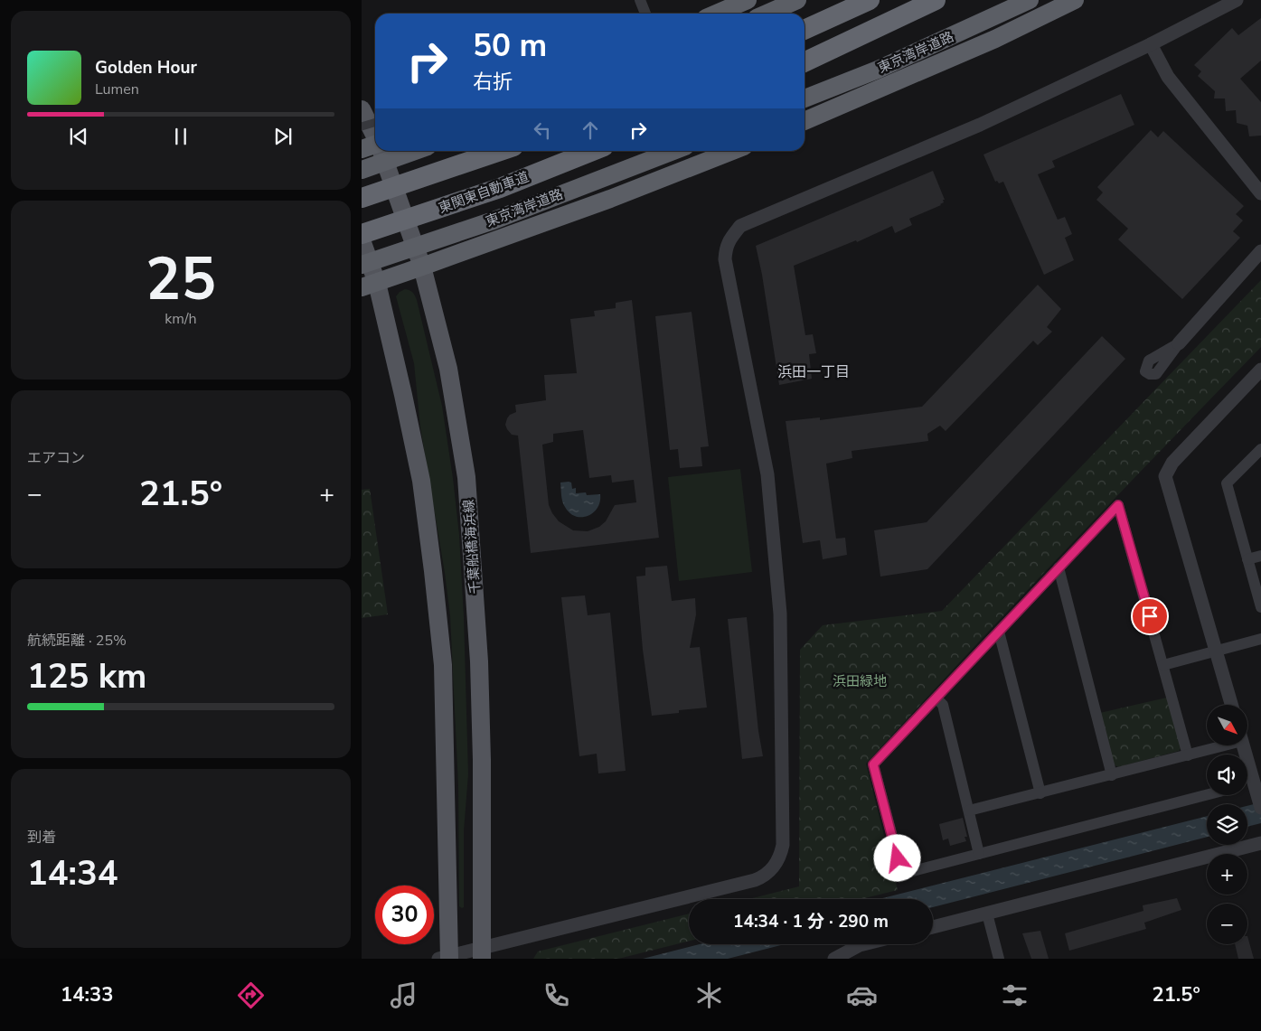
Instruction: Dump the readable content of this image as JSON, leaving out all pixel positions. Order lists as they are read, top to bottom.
{
  "streets": {
    "highway": ["東京湾岸道路", "東関東自動車道"],
    "main road": ["千葉船橋海浜線"]
  },
  "districts": ["浜田一丁目"],
  "parks": ["浜田緑地"],
  "north": "bottom right",
  "page": {
    "turn": ["50 m", "右折"],
    "song": ["Golden Hour", "Lumen"],
    "tile": [
      ["25", "km/h"],
      "エアコン",
      ["航続距離 · 25%", "125 km"],
      ["到着", "14:34"]
    ],
    "heat": ["−", "21.5°", "+"],
    "map_buttons": ["+", "−"],
    "limit": "30",
    "trip": "14:34 · 1 分 · 290 m",
    "tabs": ["14:33", "21.5°"]
  }
}
